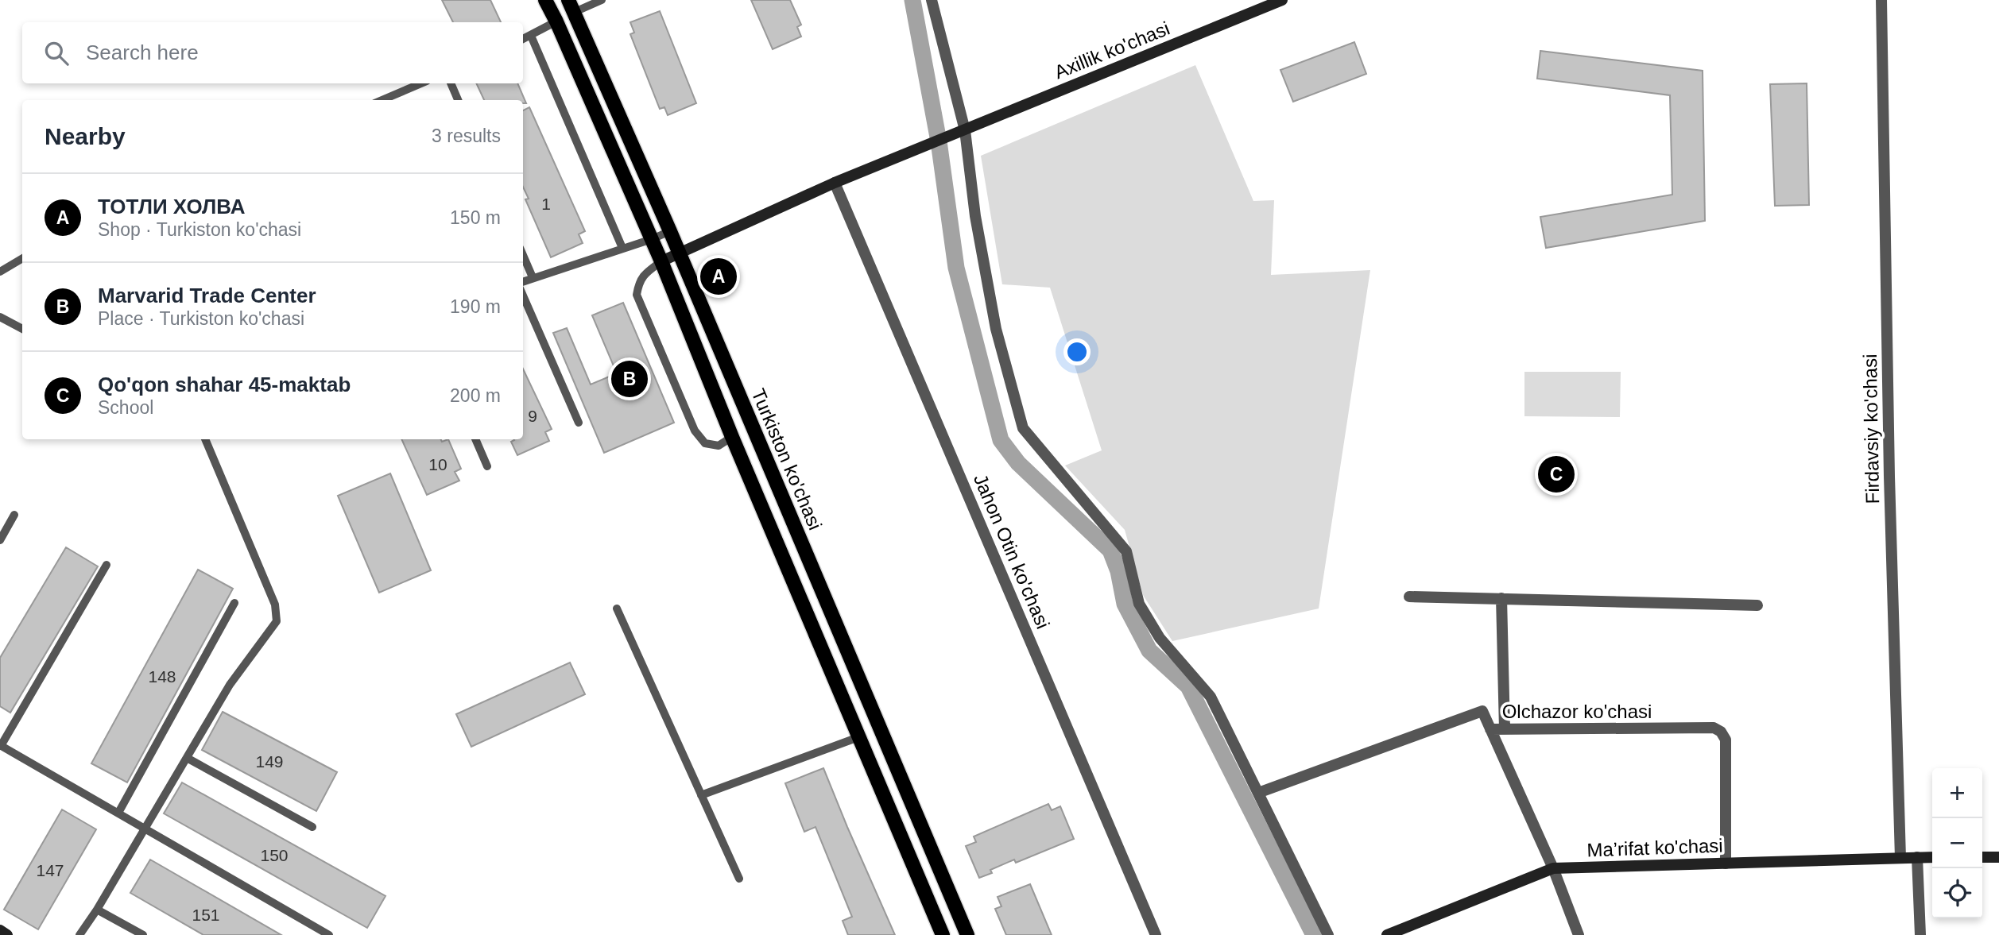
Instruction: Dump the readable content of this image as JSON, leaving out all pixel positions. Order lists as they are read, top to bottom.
{
  "streets": {
    "main road": ["Turkiston ko'chasi"],
    "street": [
      "Axillik ko'chasi",
      "Firdavsiy ko'chasi",
      "Jahon Otin ko'chasi",
      "Olchazor ko'chasi",
      "Ma’rifat ko'chasi"
    ]
  },
  "crossings": [
    ["Axillik ko'chasi", "Jahon Otin ko'chasi"],
    ["Firdavsiy ko'chasi", "Ma’rifat ko'chasi"],
    ["Olchazor ko'chasi", "Ma’rifat ko'chasi"]
  ],
  "house_numbers": [
    "1",
    "9",
    "10",
    "148",
    "149",
    "150",
    "147",
    "151"
  ],
  "page": {
    "search": "Search here",
    "heading": ["Nearby", "3 results"],
    "list": [
      {
        "mark": "A",
        "name": "ТОТЛИ ХОЛВА",
        "note": "Shop · Turkiston ko'chasi",
        "value": "150 m"
      },
      {
        "mark": "B",
        "name": "Marvarid Trade Center",
        "note": "Place · Turkiston ko'chasi",
        "value": "190 m"
      },
      {
        "mark": "C",
        "name": "Qo'qon shahar 45-maktab",
        "note": "School",
        "value": "200 m"
      }
    ],
    "pins": ["A", "B", "C"],
    "map_buttons": ["+", "−"]
  }
}
